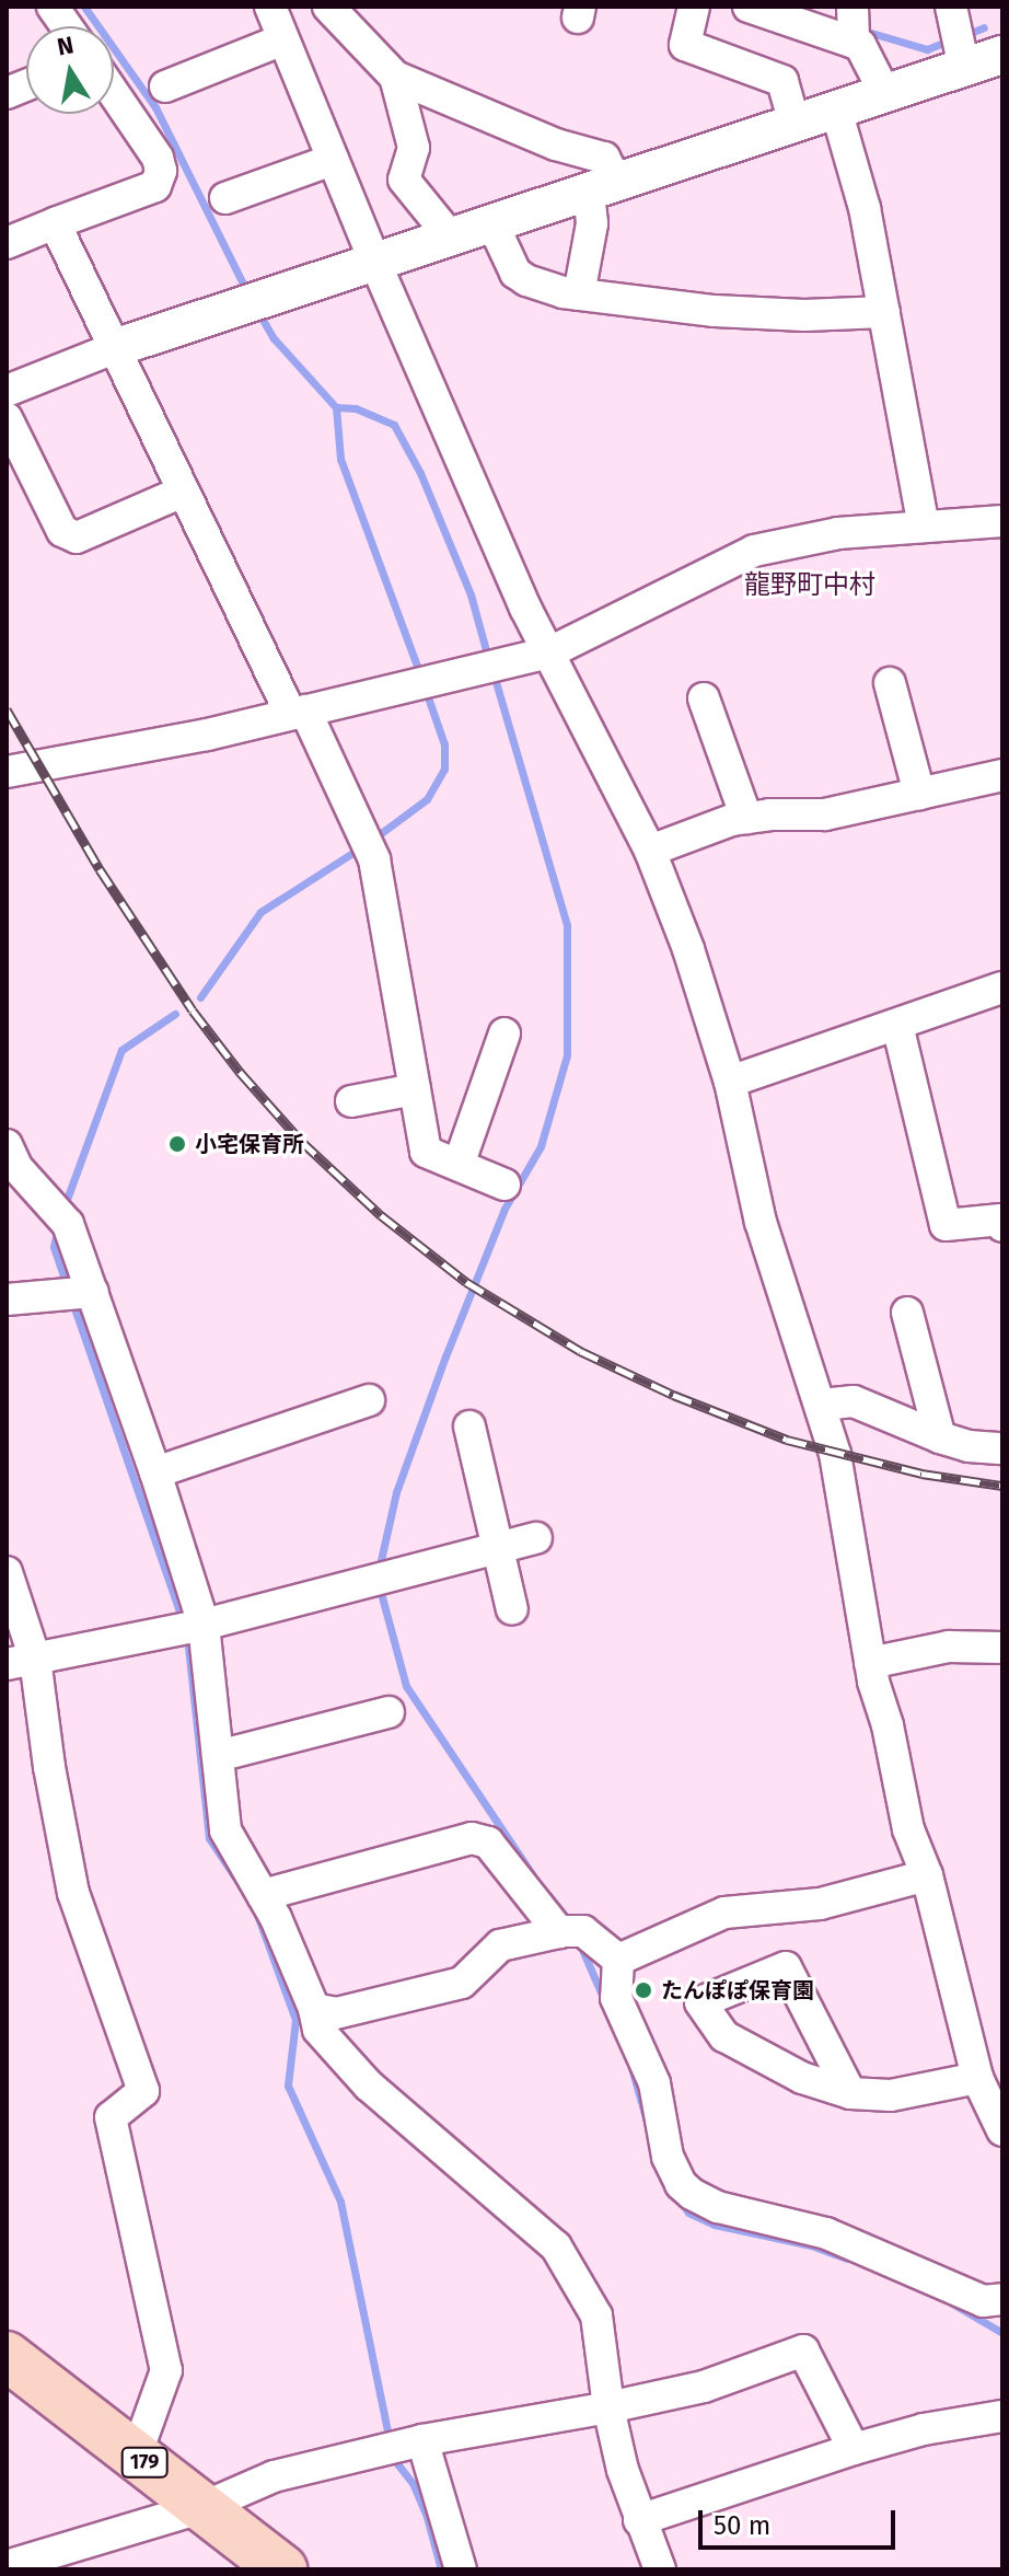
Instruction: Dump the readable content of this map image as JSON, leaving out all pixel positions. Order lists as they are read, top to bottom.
{
  "streets": {
    "highway": ["179"]
  },
  "districts": ["龍野町中村"],
  "places": ["小宅保育所", "たんぽぽ保育園"],
  "scale_bar": "50 m",
  "north": "top"
}
